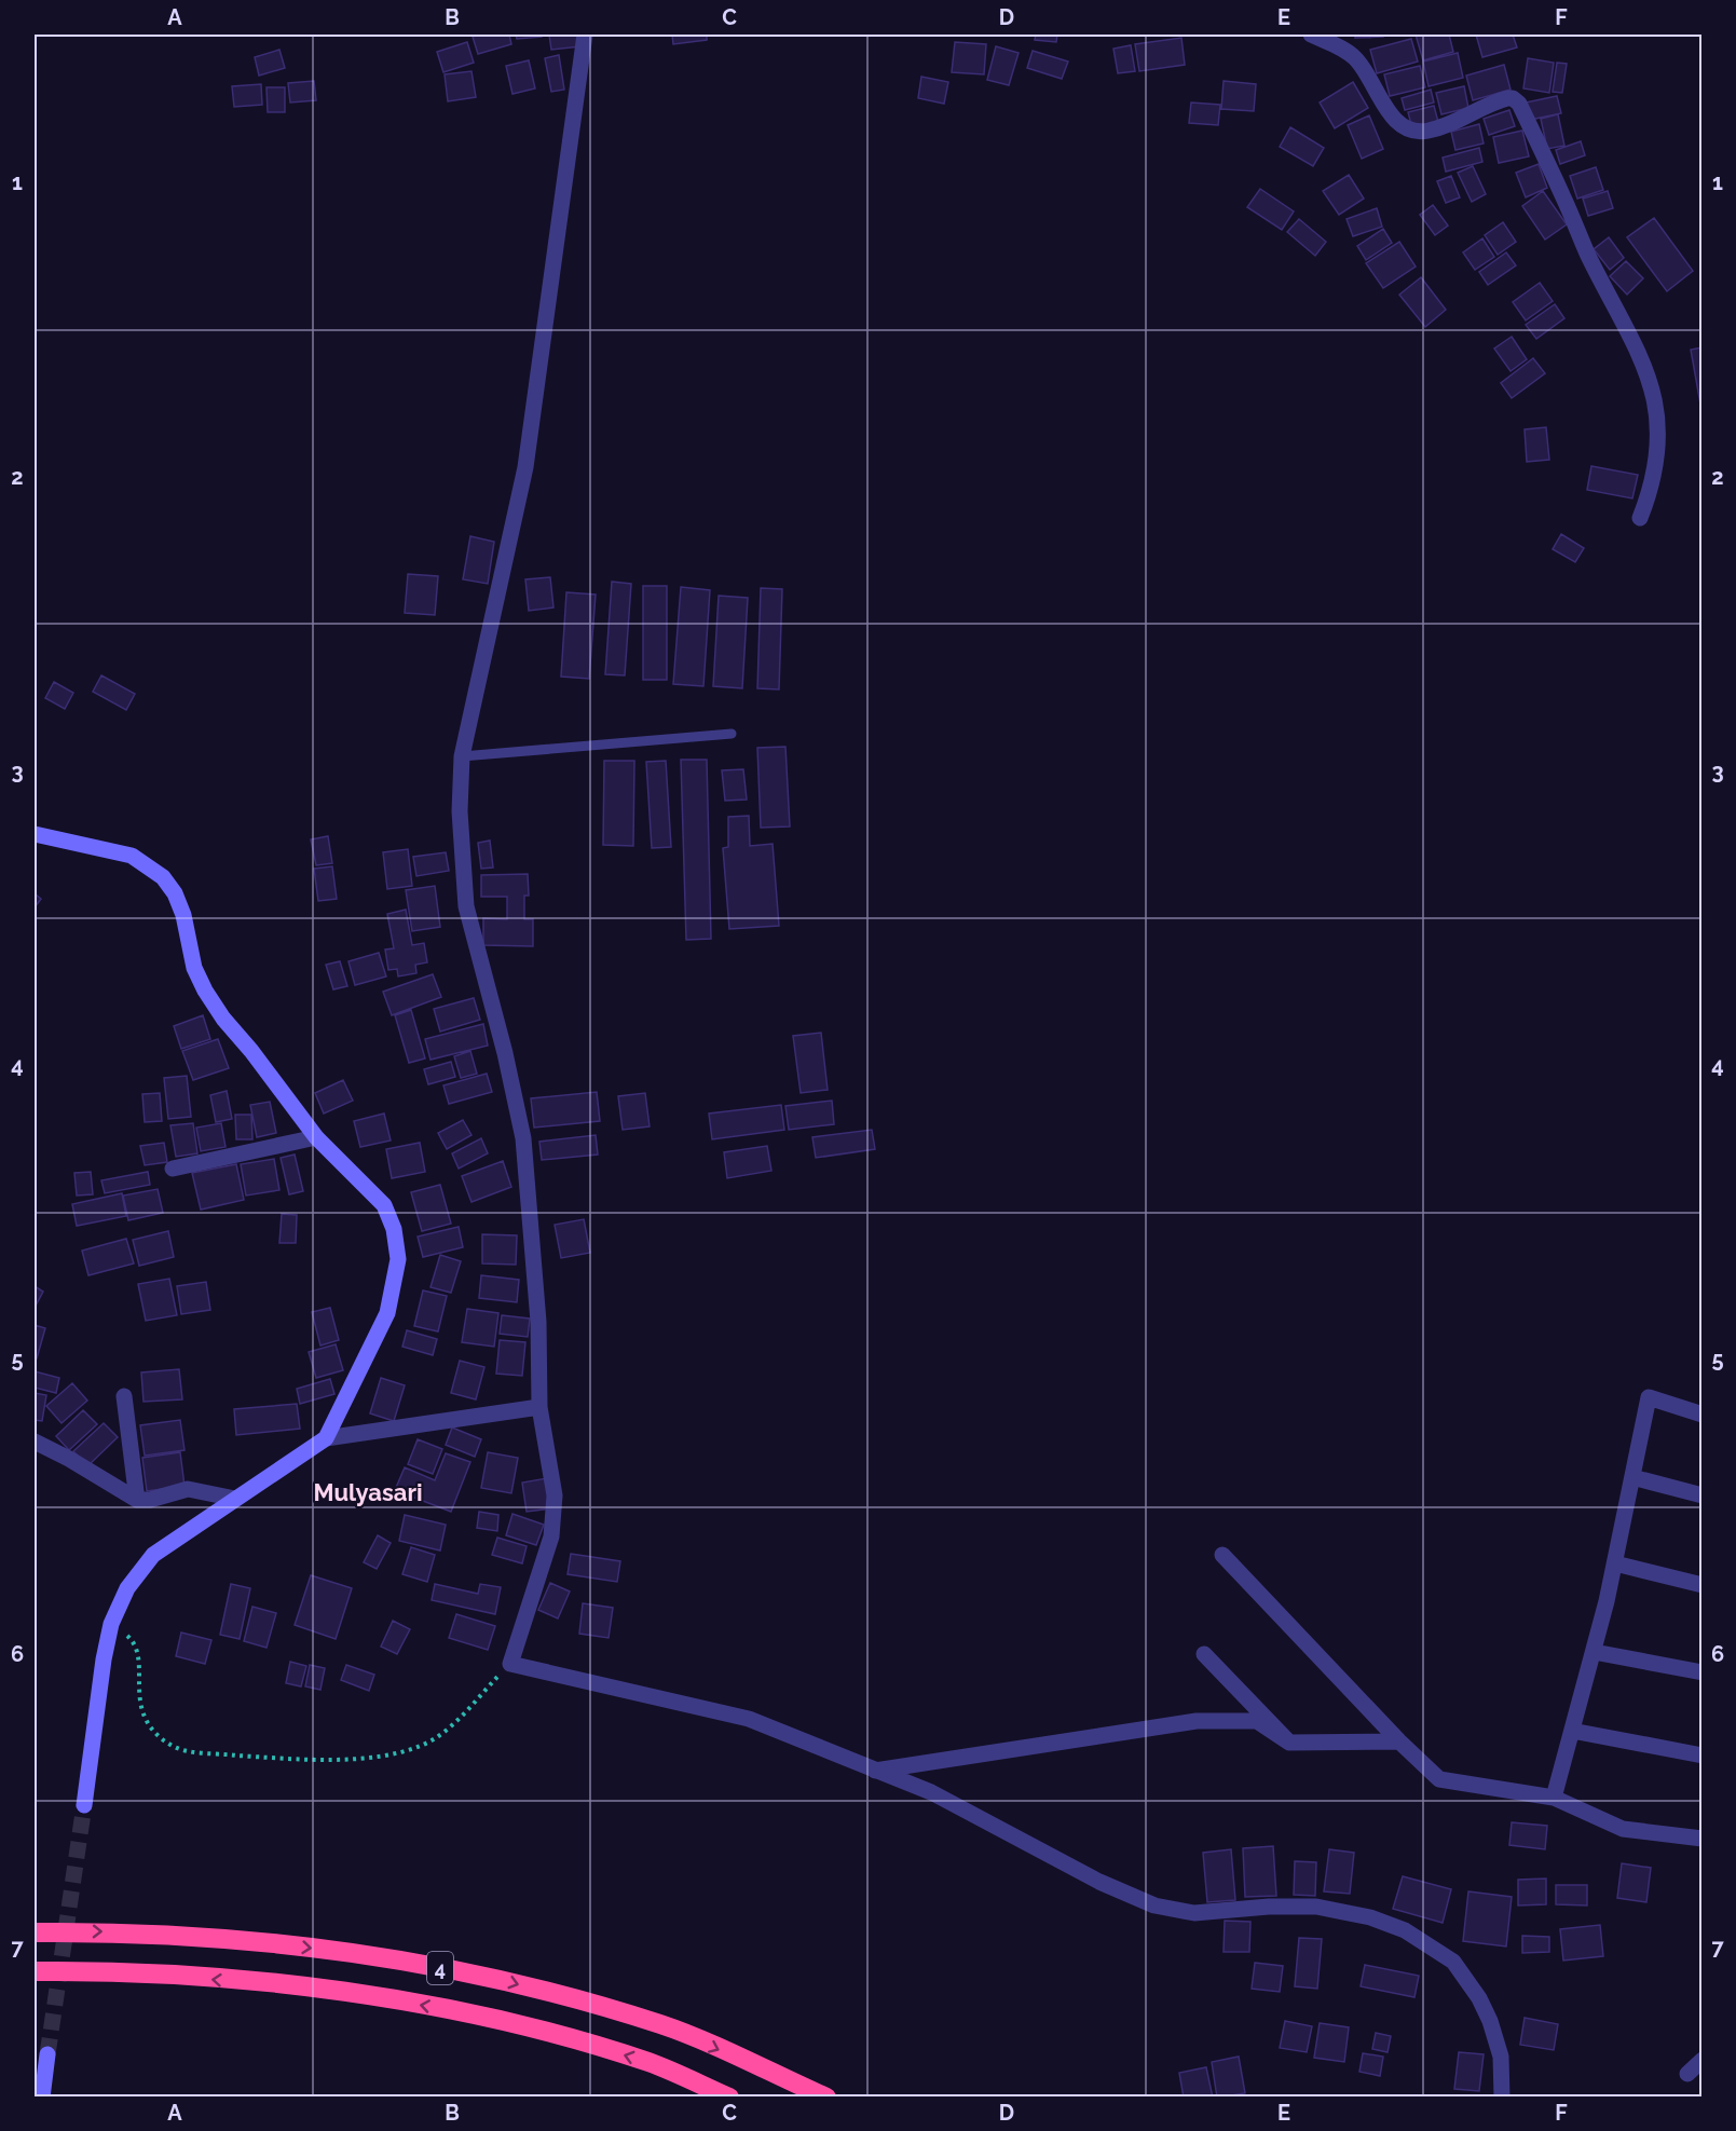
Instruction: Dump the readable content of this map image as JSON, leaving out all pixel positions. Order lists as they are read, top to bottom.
{
  "streets": {
    "highway": ["4"]
  },
  "districts": ["Mulyasari"],
  "grid": {
    "columns": [
      "A",
      "B",
      "C",
      "D",
      "E",
      "F"
    ],
    "rows": [
      "1",
      "2",
      "3",
      "4",
      "5",
      "6",
      "7"
    ]
  }
}
